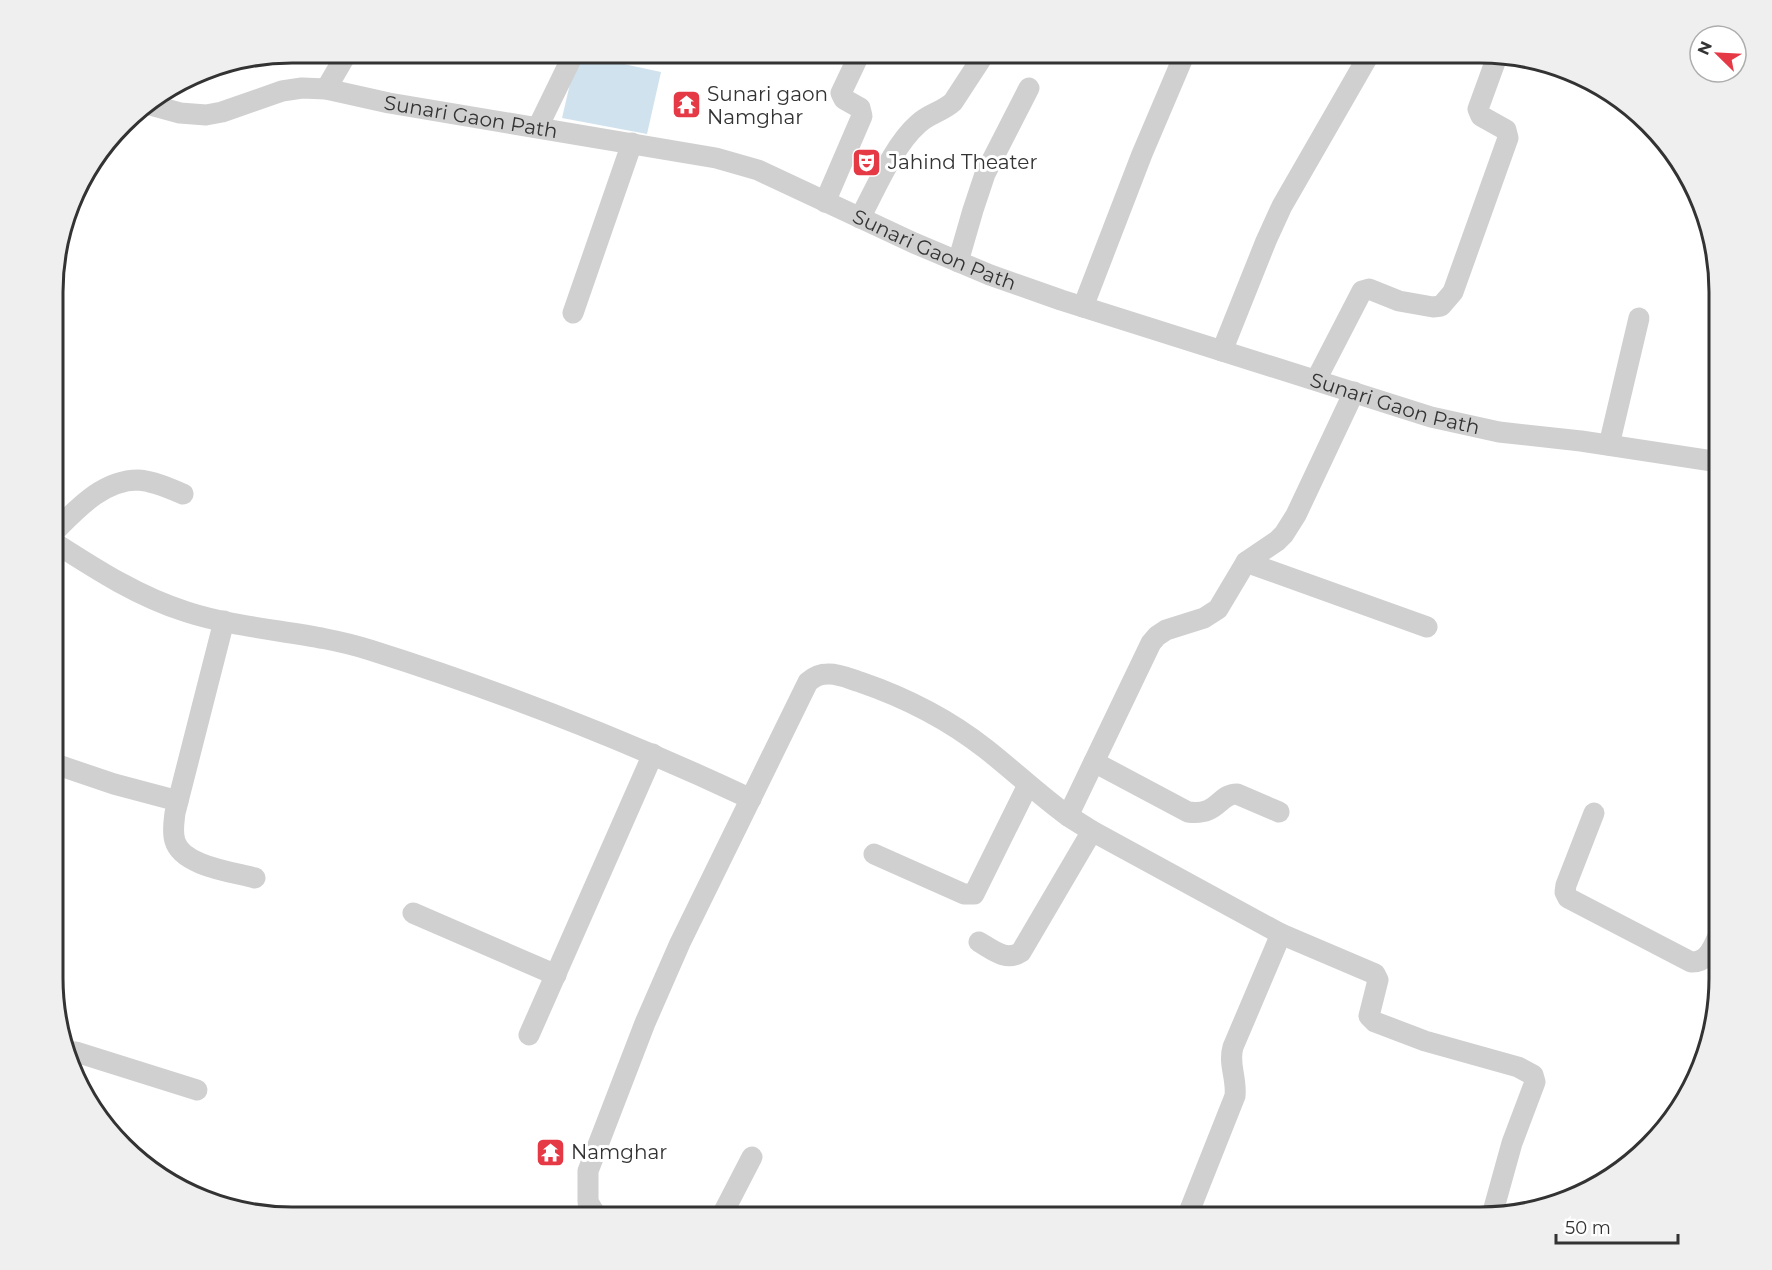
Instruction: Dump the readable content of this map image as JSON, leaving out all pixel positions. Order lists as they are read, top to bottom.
{
  "streets": {
    "street": ["Sunari Gaon Path"]
  },
  "places": {
    "temple": ["Sunari gaon Namghar", "Namghar"],
    "theatre": ["Jahind Theater"]
  },
  "scale_bar": "50 m",
  "north": "top left"
}
